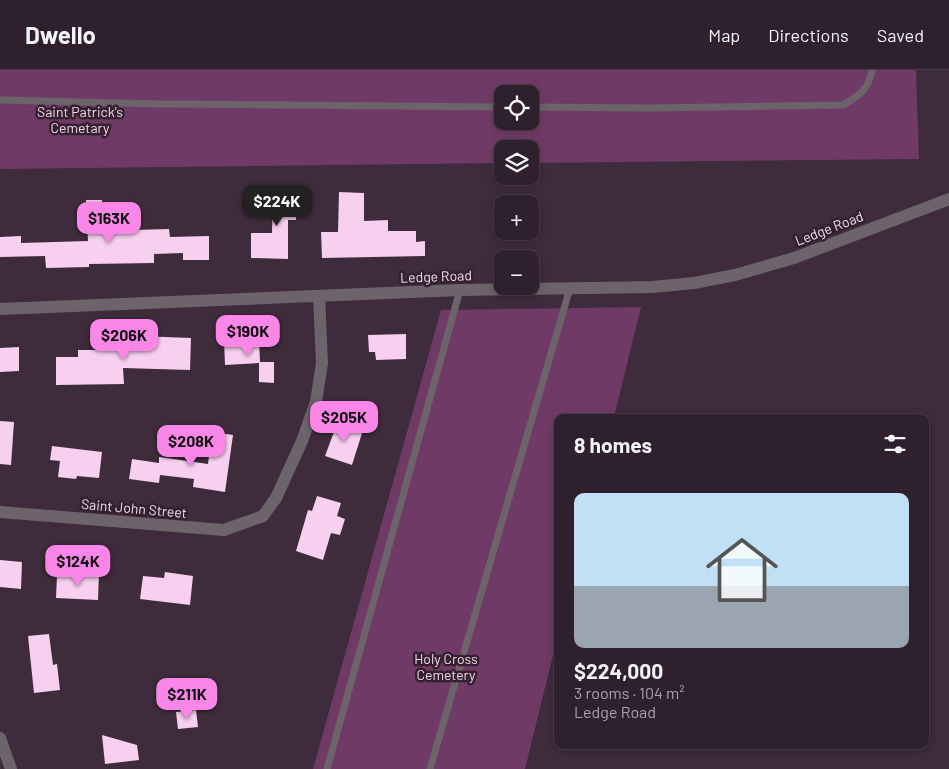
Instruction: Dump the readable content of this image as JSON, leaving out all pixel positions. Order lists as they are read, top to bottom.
{
  "streets": {
    "street": ["Ledge Road", "Saint John Street"]
  },
  "crossings": [
    ["Ledge Road", "Saint John Street"]
  ],
  "parks": ["Saint Patrick's Cemetary", "Holy Cross Cemetery"],
  "page": {
    "header": "Dwello",
    "nav": ["Map", "Directions", "Saved"],
    "map_buttons": ["+", "−"],
    "price": [
      "$224K",
      "$163K",
      "$190K",
      "$206K",
      "$205K",
      "$208K",
      "$124K",
      "$211K"
    ],
    "heading": "8 homes",
    "list": [
      {
        "name": "$224,000",
        "note": "3 rooms · 104 m² · Ledge Road"
      }
    ]
  }
}
